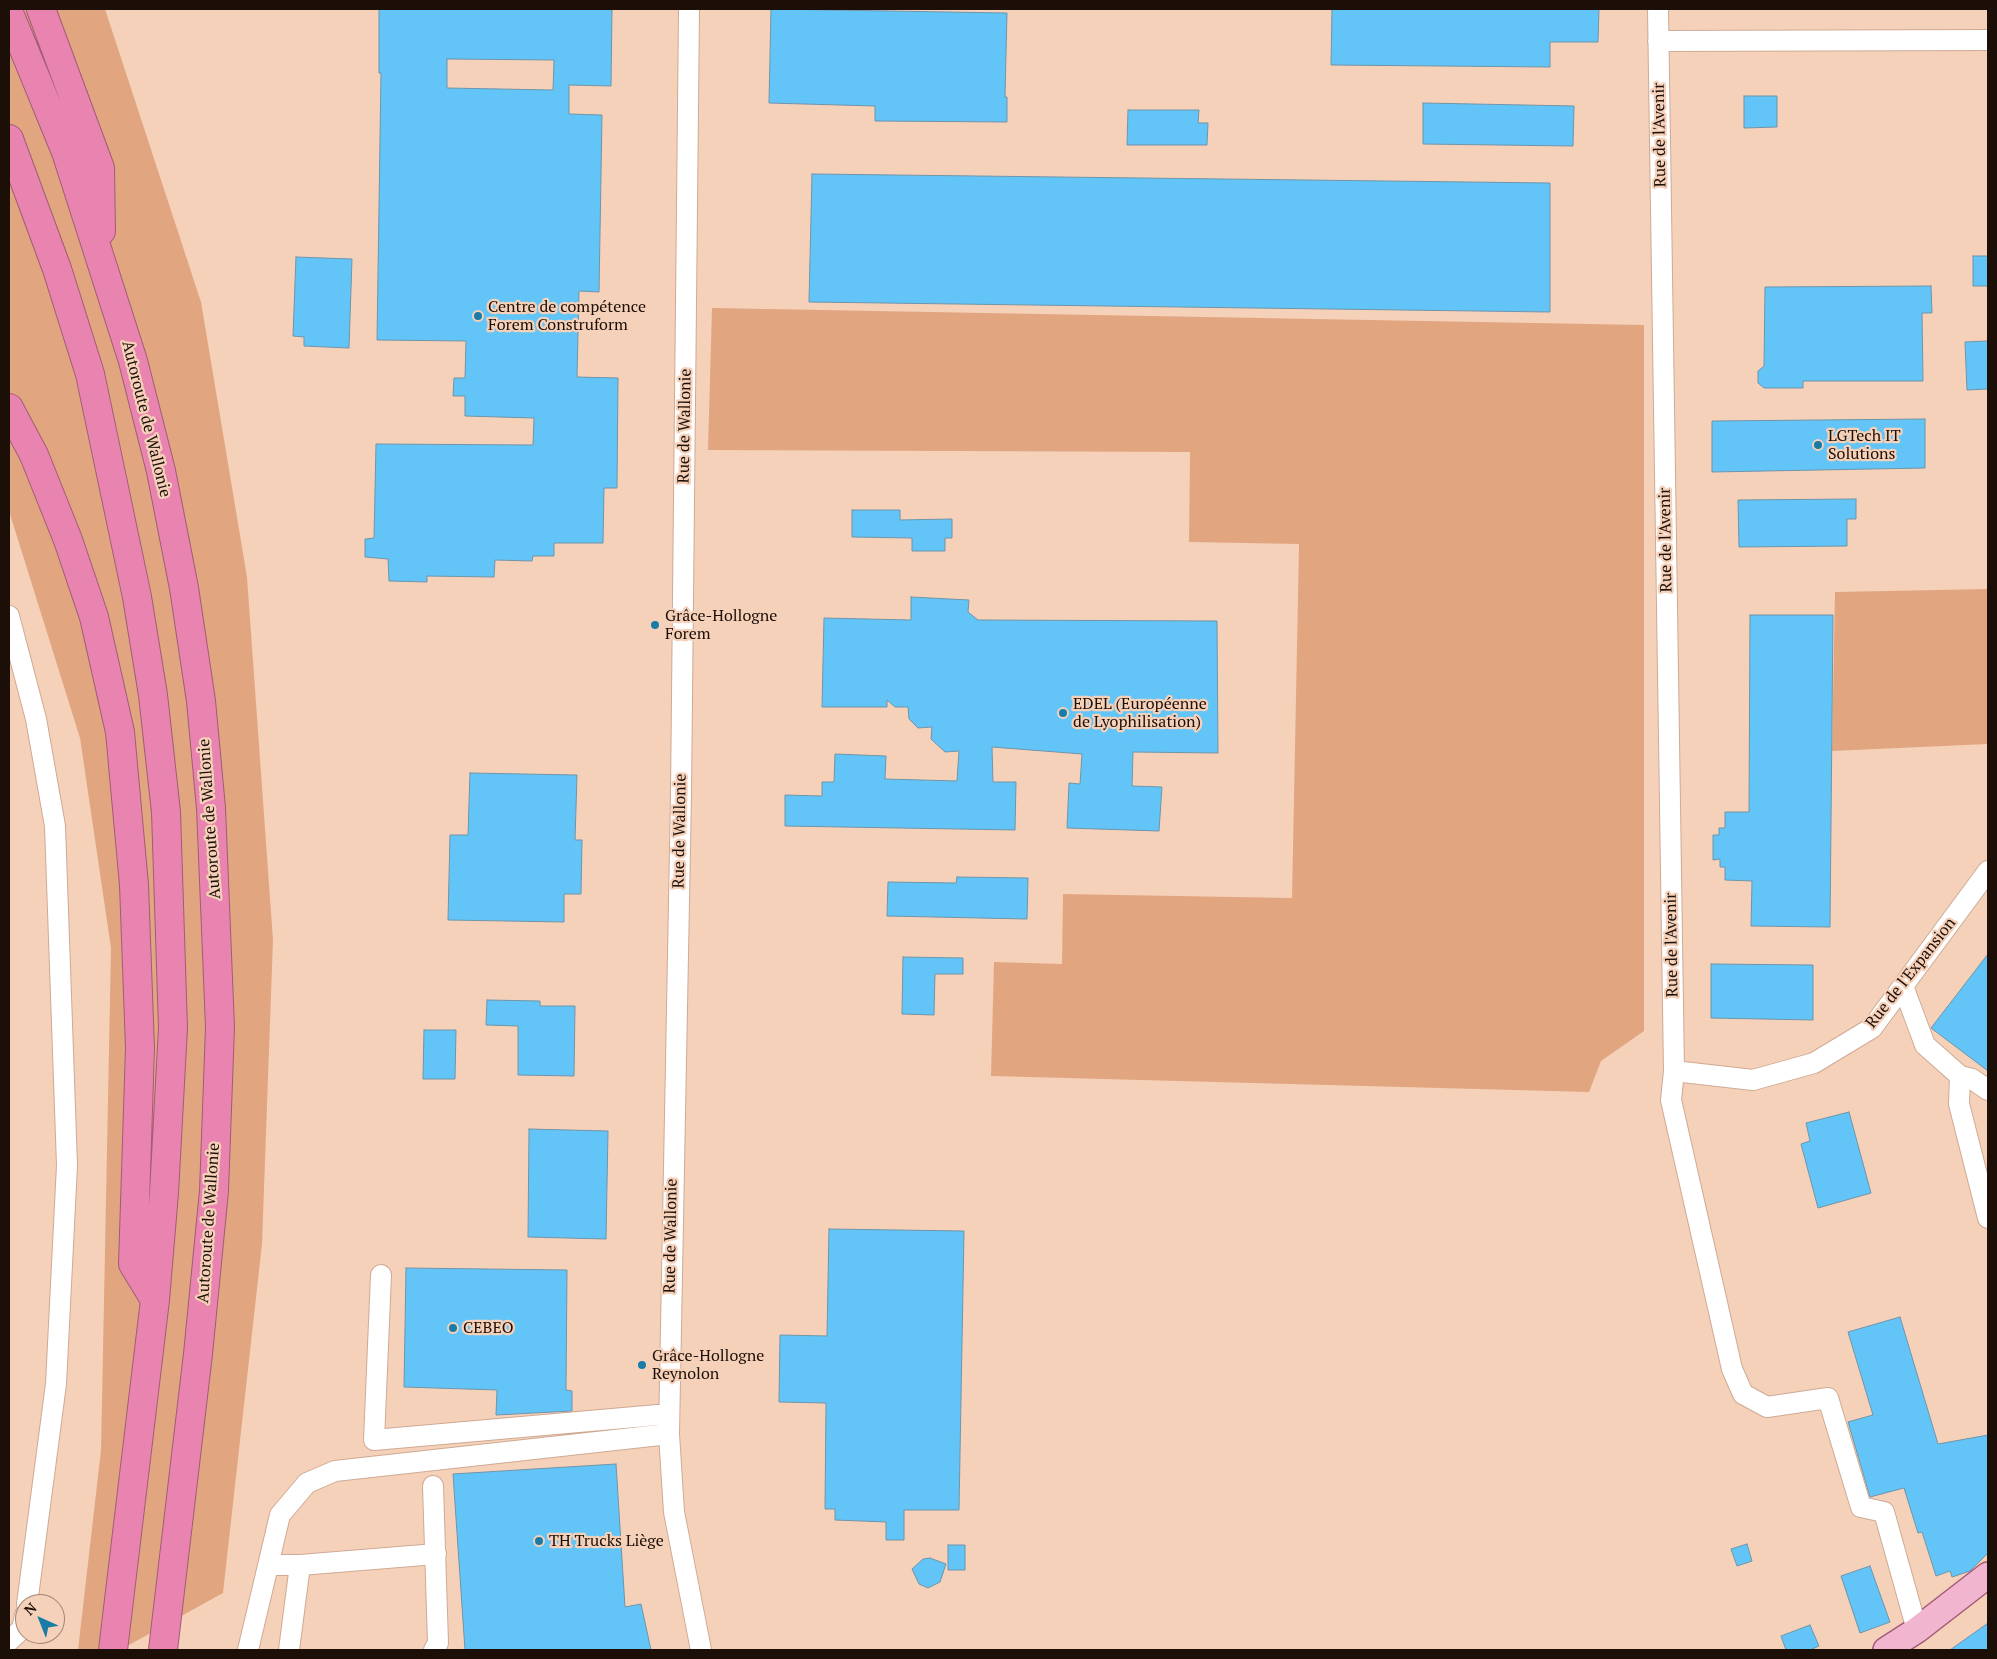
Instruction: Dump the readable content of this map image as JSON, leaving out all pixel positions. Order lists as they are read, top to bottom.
{
  "streets": {
    "highway": ["Autoroute de Wallonie"],
    "street": ["Rue de l'Avenir", "Rue de Wallonie", "Rue de l'Expansion"]
  },
  "crossings": [
    ["Rue de l'Avenir", "Rue de l'Expansion"]
  ],
  "places": [
    "Centre de compétence Forem Construform",
    "LGTech IT Solutions",
    "Grâce-Hollogne Forem",
    "EDEL (Européenne de Lyophilisation)",
    "CEBEO",
    "Grâce-Hollogne Reynolon",
    "TH Trucks Liège"
  ],
  "north": "top left"
}
